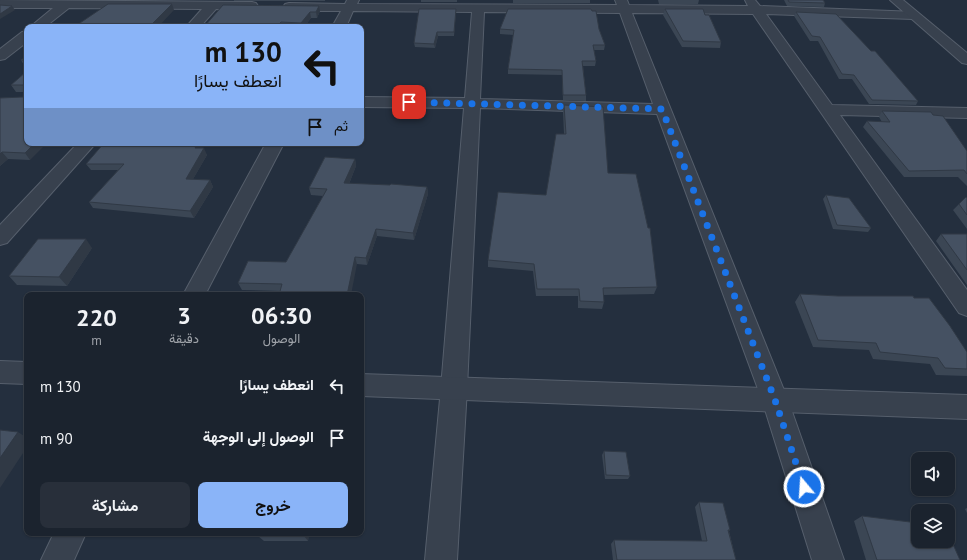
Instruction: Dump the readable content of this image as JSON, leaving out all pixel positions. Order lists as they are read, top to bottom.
{
  "page": {
    "turn": ["130 m", "انعطف يسارًا"],
    "then": "ثم",
    "eta": [
      "06:30",
      "الوصول",
      "3",
      "دقيقة",
      "220",
      "m"
    ],
    "list": [
      {
        "name": "انعطف يسارًا",
        "value": "130 m"
      },
      {
        "name": "الوصول إلى الوجهة",
        "value": "90 m"
      }
    ],
    "buttons": ["خروج", "مشاركة"]
  }
}
